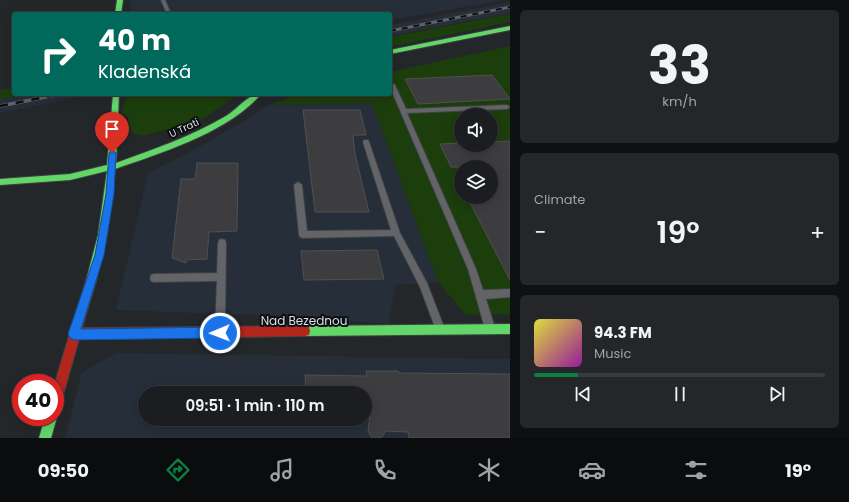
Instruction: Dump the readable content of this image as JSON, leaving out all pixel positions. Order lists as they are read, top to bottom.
{
  "streets": {
    "street": ["U Trati", "Nad Bezednou"]
  },
  "page": {
    "tile": [
      ["33", "km/h"],
      "Climate"
    ],
    "turn": ["40 m", "Kladenská"],
    "heat": ["−", "19°", "+"],
    "song": ["94.3 FM", "Music"],
    "limit": "40",
    "trip": "09:51 · 1 min · 110 m",
    "tabs": ["09:50", "19°"]
  }
}
